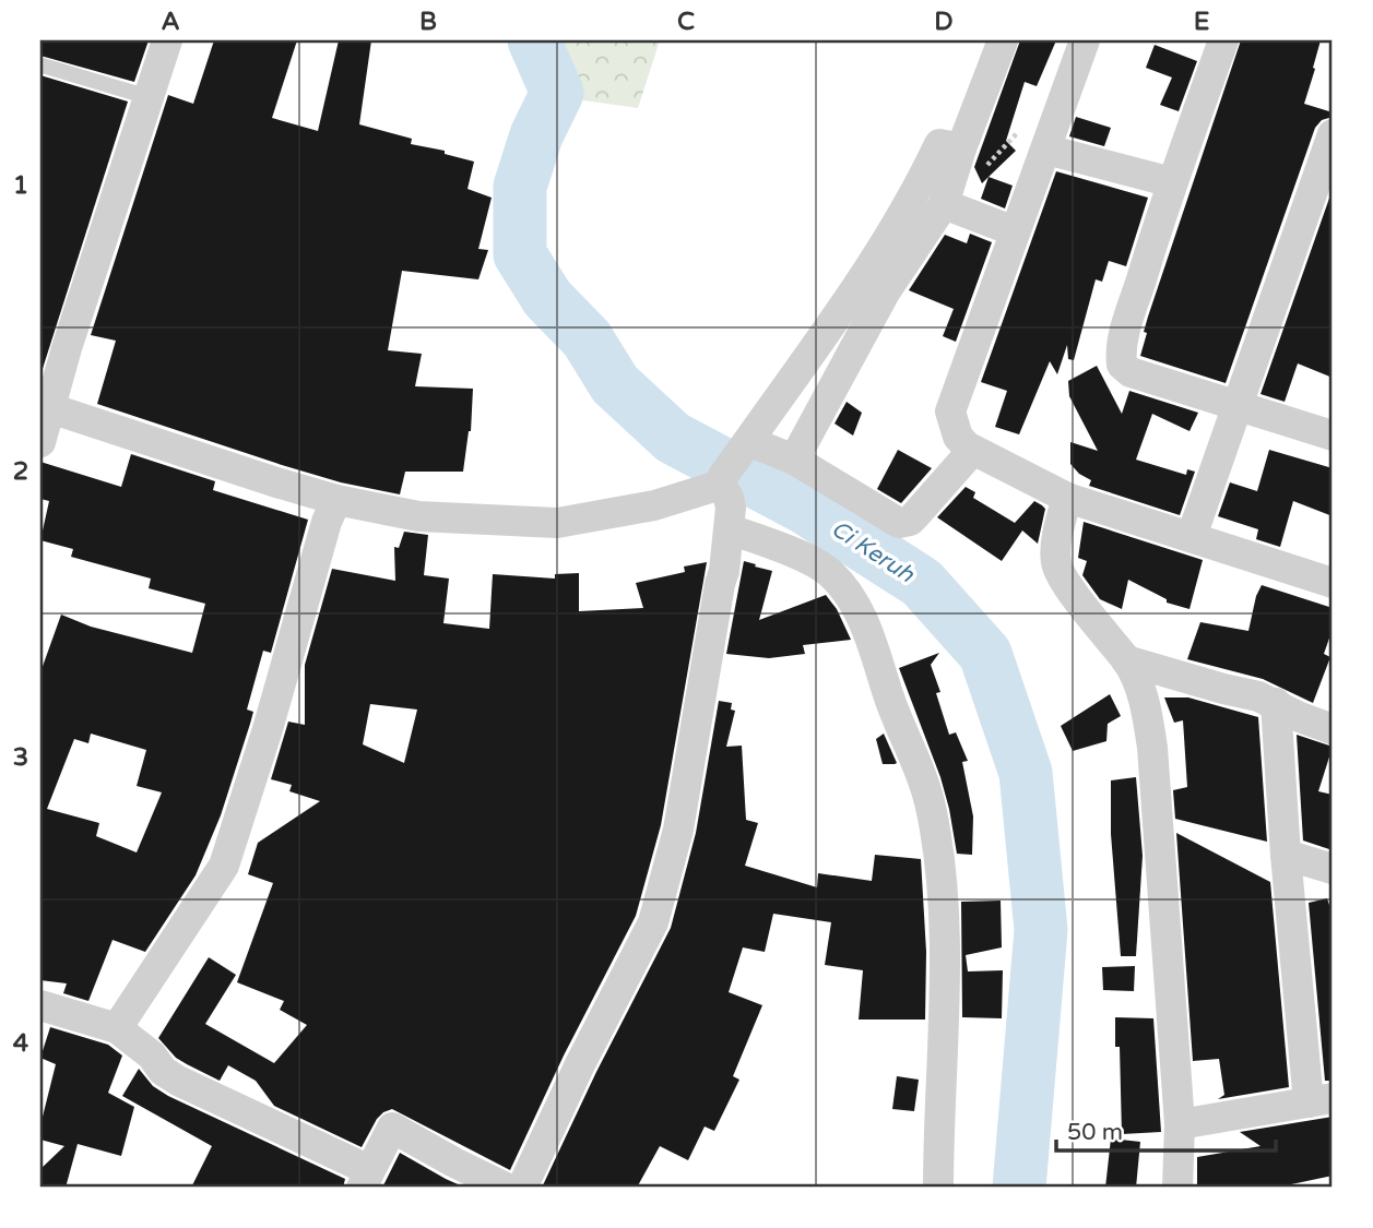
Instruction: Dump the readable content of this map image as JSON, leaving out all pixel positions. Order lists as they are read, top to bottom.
{
  "water": ["Ci Keruh"],
  "scale_bar": "50 m",
  "grid": {
    "columns": [
      "A",
      "B",
      "C",
      "D",
      "E"
    ],
    "rows": [
      "1",
      "2",
      "3",
      "4"
    ]
  }
}
